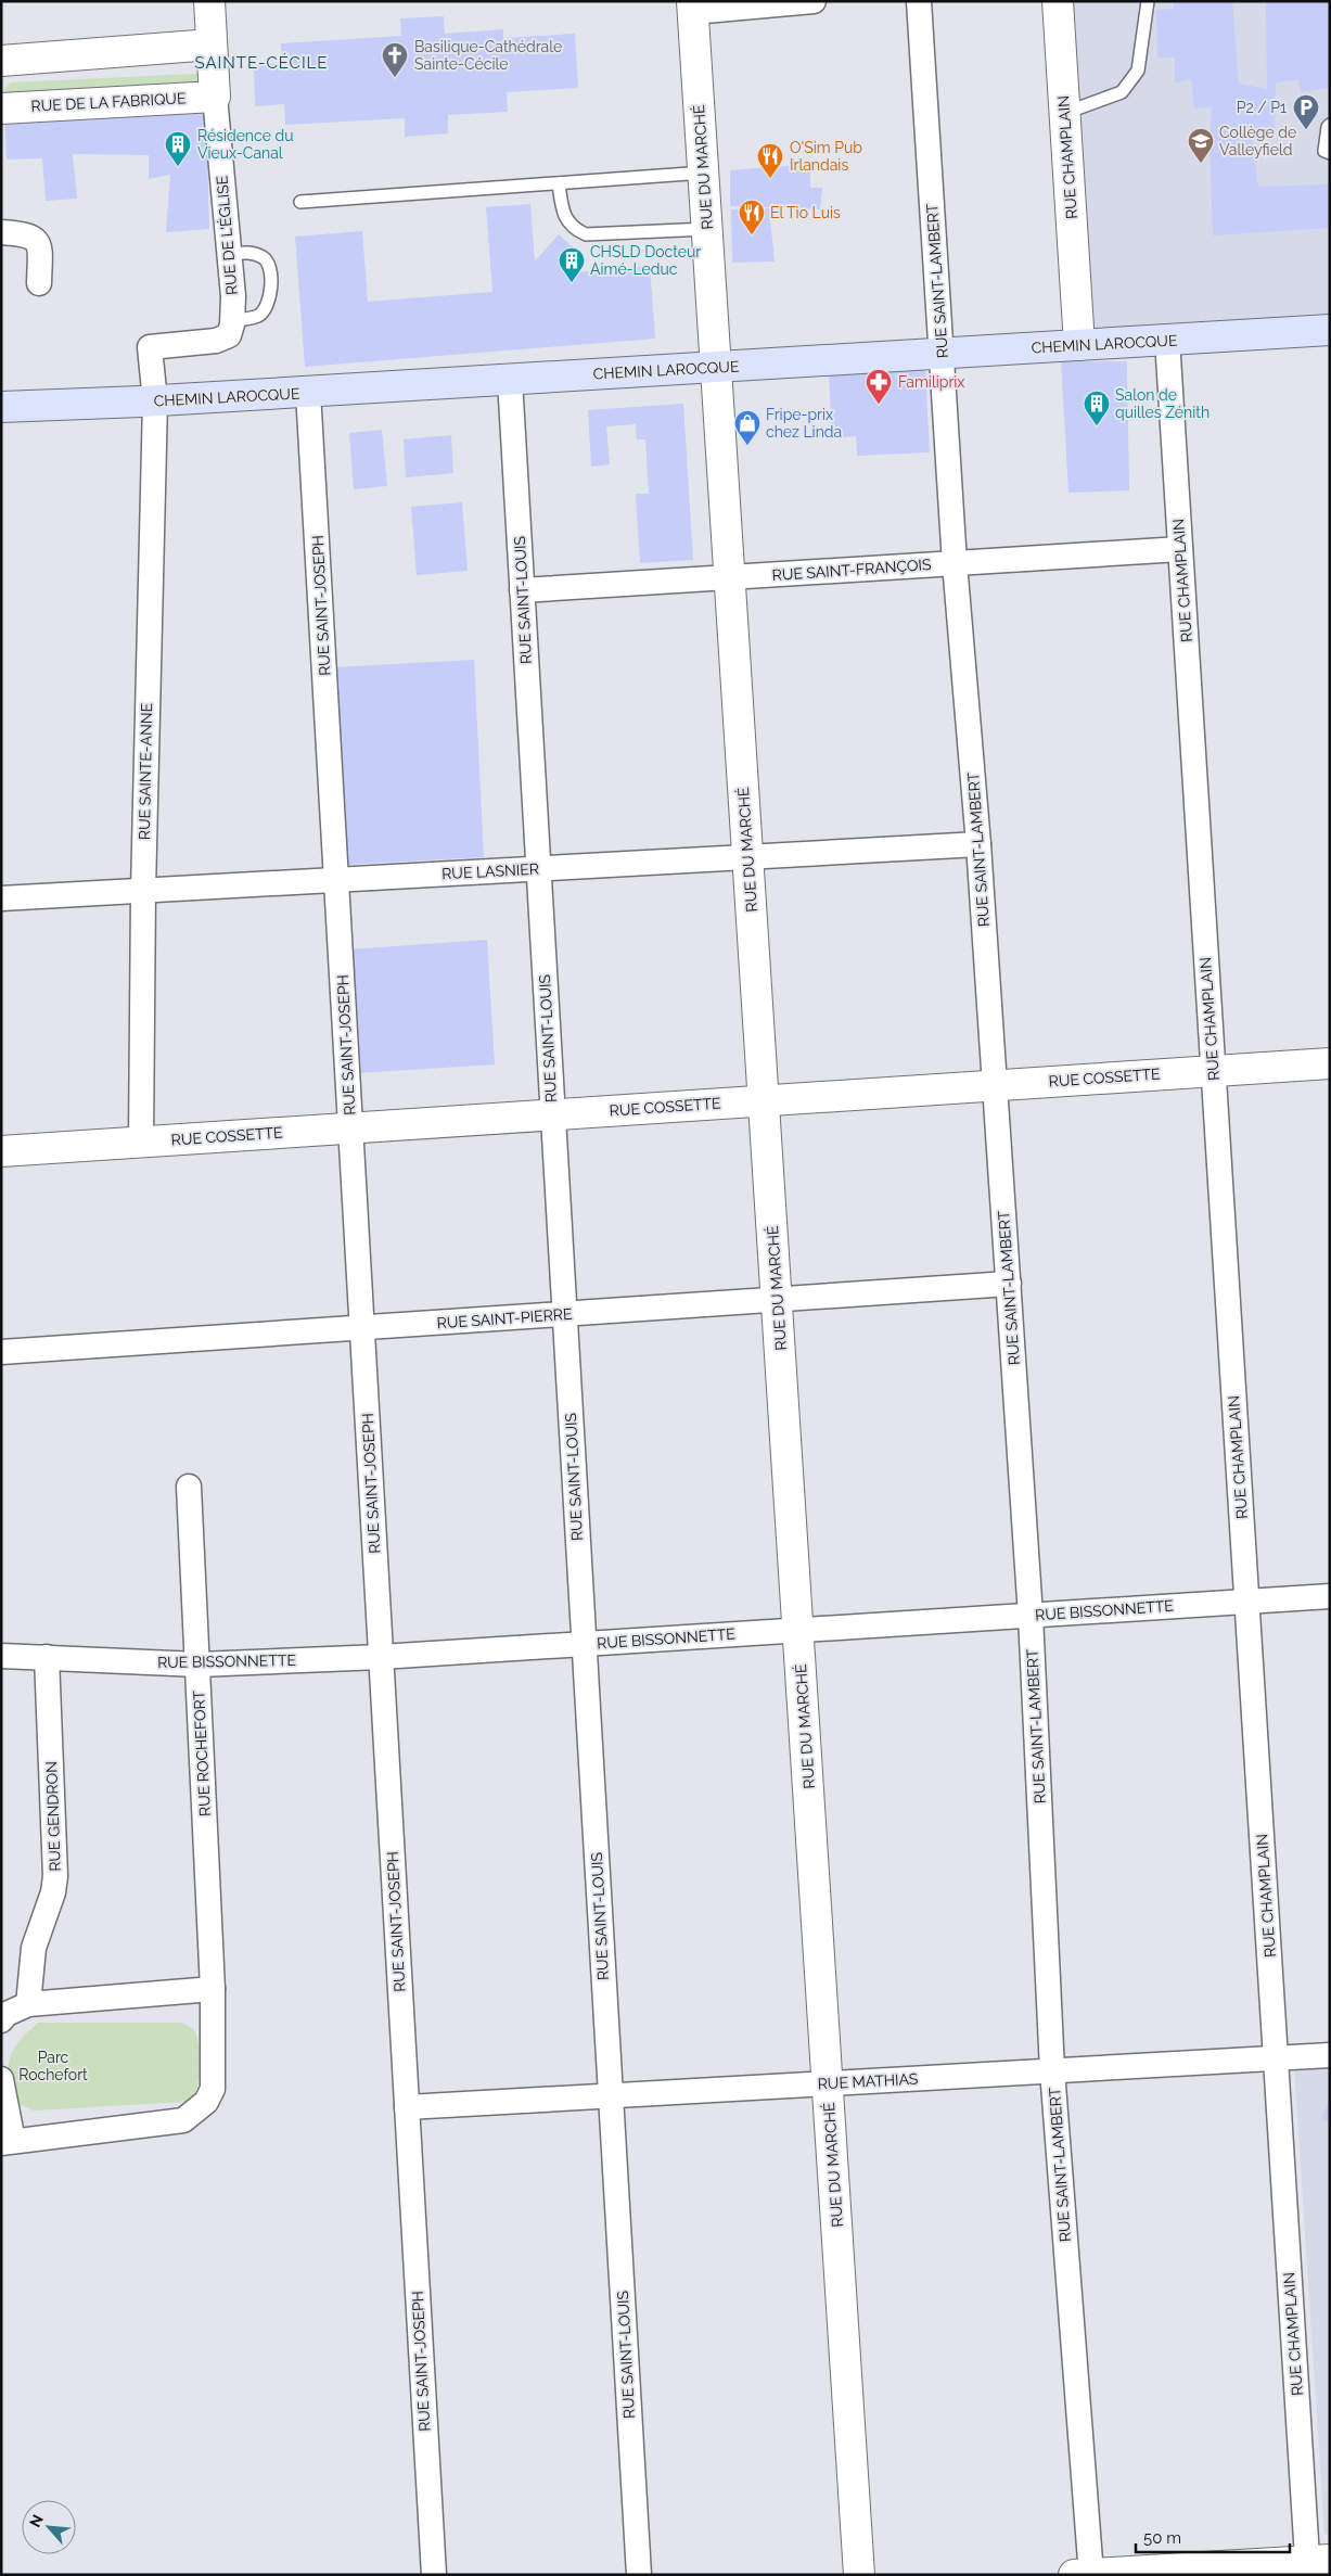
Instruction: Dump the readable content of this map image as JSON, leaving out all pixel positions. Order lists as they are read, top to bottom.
{
  "streets": {
    "main road": ["CHEMIN LAROCQUE"],
    "street": [
      "RUE DE LA FABRIQUE",
      "RUE CHAMPLAIN",
      "RUE DU MARCHÉ",
      "RUE DE L'ÉGLISE",
      "RUE SAINT-LAMBERT",
      "RUE SAINT-FRANÇOIS",
      "RUE SAINT-LOUIS",
      "RUE SAINT-JOSEPH",
      "RUE SAINTE-ANNE",
      "RUE LASNIER",
      "RUE COSSETTE",
      "RUE SAINT-PIERRE",
      "RUE BISSONNETTE",
      "RUE ROCHEFORT",
      "RUE GENDRON",
      "RUE MATHIAS"
    ]
  },
  "crossings": [
    ["RUE DE LA FABRIQUE", "RUE DE L'ÉGLISE"],
    ["RUE CHAMPLAIN", "CHEMIN LAROCQUE"],
    ["RUE CHAMPLAIN", "RUE SAINT-FRANÇOIS"],
    ["RUE CHAMPLAIN", "RUE COSSETTE"],
    ["RUE CHAMPLAIN", "RUE BISSONNETTE"],
    ["RUE CHAMPLAIN", "RUE MATHIAS"],
    ["RUE DU MARCHÉ", "CHEMIN LAROCQUE"],
    ["RUE DU MARCHÉ", "RUE SAINT-FRANÇOIS"],
    ["RUE DU MARCHÉ", "RUE LASNIER"],
    ["RUE DU MARCHÉ", "RUE COSSETTE"],
    ["RUE DU MARCHÉ", "RUE SAINT-PIERRE"],
    ["RUE DU MARCHÉ", "RUE BISSONNETTE"],
    ["RUE DU MARCHÉ", "RUE MATHIAS"],
    ["RUE SAINT-LAMBERT", "CHEMIN LAROCQUE"],
    ["RUE SAINT-LAMBERT", "RUE SAINT-FRANÇOIS"],
    ["RUE SAINT-LAMBERT", "RUE LASNIER"],
    ["RUE SAINT-LAMBERT", "RUE COSSETTE"],
    ["RUE SAINT-LAMBERT", "RUE SAINT-PIERRE"],
    ["RUE SAINT-LAMBERT", "RUE BISSONNETTE"],
    ["RUE SAINT-LAMBERT", "RUE MATHIAS"],
    ["CHEMIN LAROCQUE", "RUE SAINT-LOUIS"],
    ["CHEMIN LAROCQUE", "RUE SAINT-JOSEPH"],
    ["CHEMIN LAROCQUE", "RUE SAINTE-ANNE"],
    ["RUE SAINT-FRANÇOIS", "RUE SAINT-LOUIS"],
    ["RUE SAINT-LOUIS", "RUE LASNIER"],
    ["RUE SAINT-LOUIS", "RUE COSSETTE"],
    ["RUE SAINT-LOUIS", "RUE SAINT-PIERRE"],
    ["RUE SAINT-LOUIS", "RUE BISSONNETTE"],
    ["RUE SAINT-LOUIS", "RUE MATHIAS"],
    ["RUE SAINT-JOSEPH", "RUE LASNIER"],
    ["RUE SAINT-JOSEPH", "RUE COSSETTE"],
    ["RUE SAINT-JOSEPH", "RUE SAINT-PIERRE"],
    ["RUE SAINT-JOSEPH", "RUE BISSONNETTE"],
    ["RUE SAINT-JOSEPH", "RUE MATHIAS"],
    ["RUE SAINTE-ANNE", "RUE LASNIER"],
    ["RUE SAINTE-ANNE", "RUE COSSETTE"],
    ["RUE BISSONNETTE", "RUE ROCHEFORT"],
    ["RUE BISSONNETTE", "RUE GENDRON"]
  ],
  "districts": ["SAINTE-CÉCILE"],
  "parks": ["Parc Rochefort"],
  "places": {
    "church": ["Basilique-Cathédrale Sainte-Cécile"],
    "parking": ["P2 / P1"],
    "school or university": ["Collège de Valleyfield"],
    "building": ["Résidence du Vieux-Canal", "CHSLD Docteur Aimé-Leduc", "Salon de quilles Zénith"],
    "restaurant": ["O'Sim Pub Irlandais", "El Tio Luis"],
    "pharmacy": ["Familiprix"],
    "shop": ["Fripe-prix chez Linda"]
  },
  "scale_bar": "50 m",
  "north": "top left"
}
